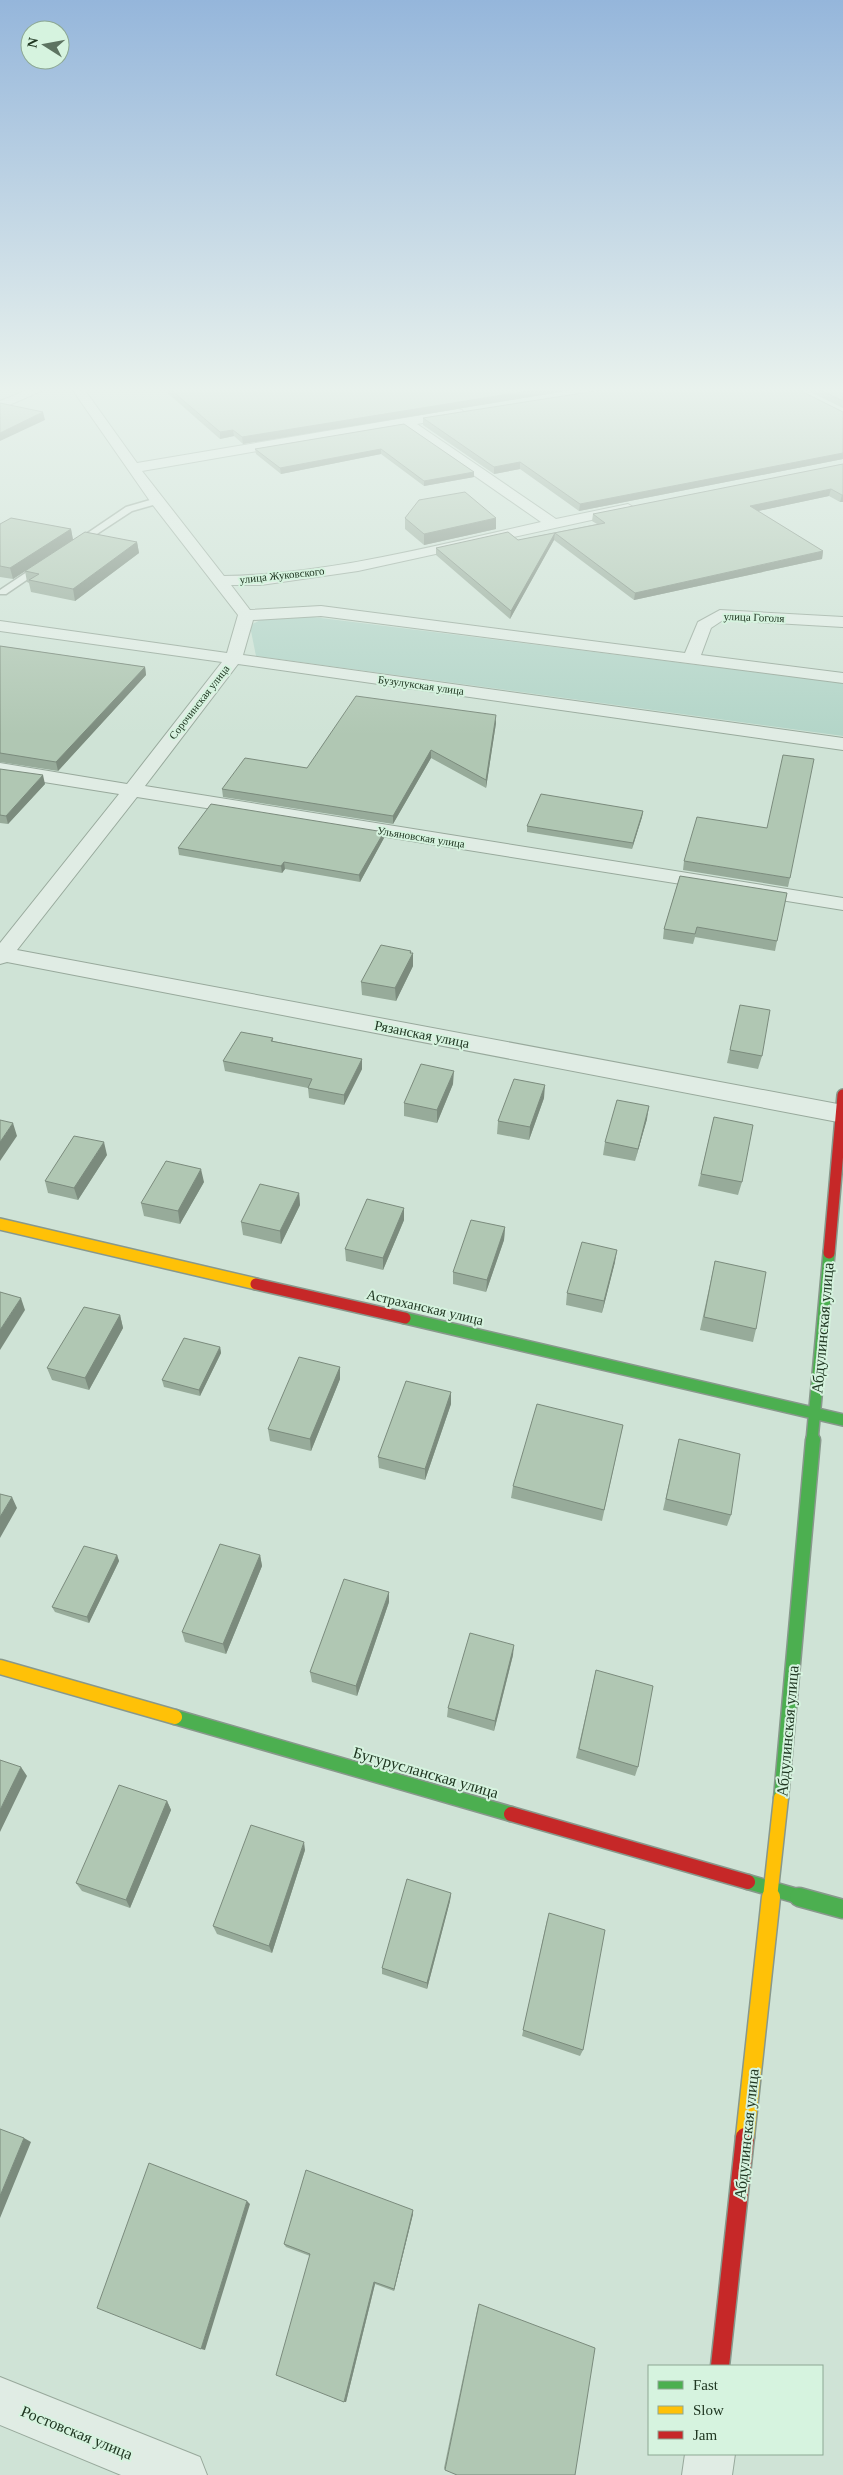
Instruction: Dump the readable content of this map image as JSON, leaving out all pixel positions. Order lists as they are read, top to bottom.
{
  "streets": {
    "street": [
      "улица Жуковского",
      "улица Гоголя",
      "Бузулукская улица",
      "Сорочинская улица",
      "Ульяновская улица",
      "Рязанская улица",
      "Астраханская улица",
      "Абдулинская улица",
      "Бугурусланская улица",
      "Ростовская улица"
    ]
  },
  "crossings": [
    ["Бузулукская улица", "Сорочинская улица"],
    ["Сорочинская улица", "Ульяновская улица"],
    ["Сорочинская улица", "Рязанская улица"],
    ["Рязанская улица", "Абдулинская улица"],
    ["Астраханская улица", "Абдулинская улица"],
    ["Абдулинская улица", "Бугурусланская улица"]
  ],
  "legend": ["Fast", "Slow", "Jam"],
  "north": "left"
}
